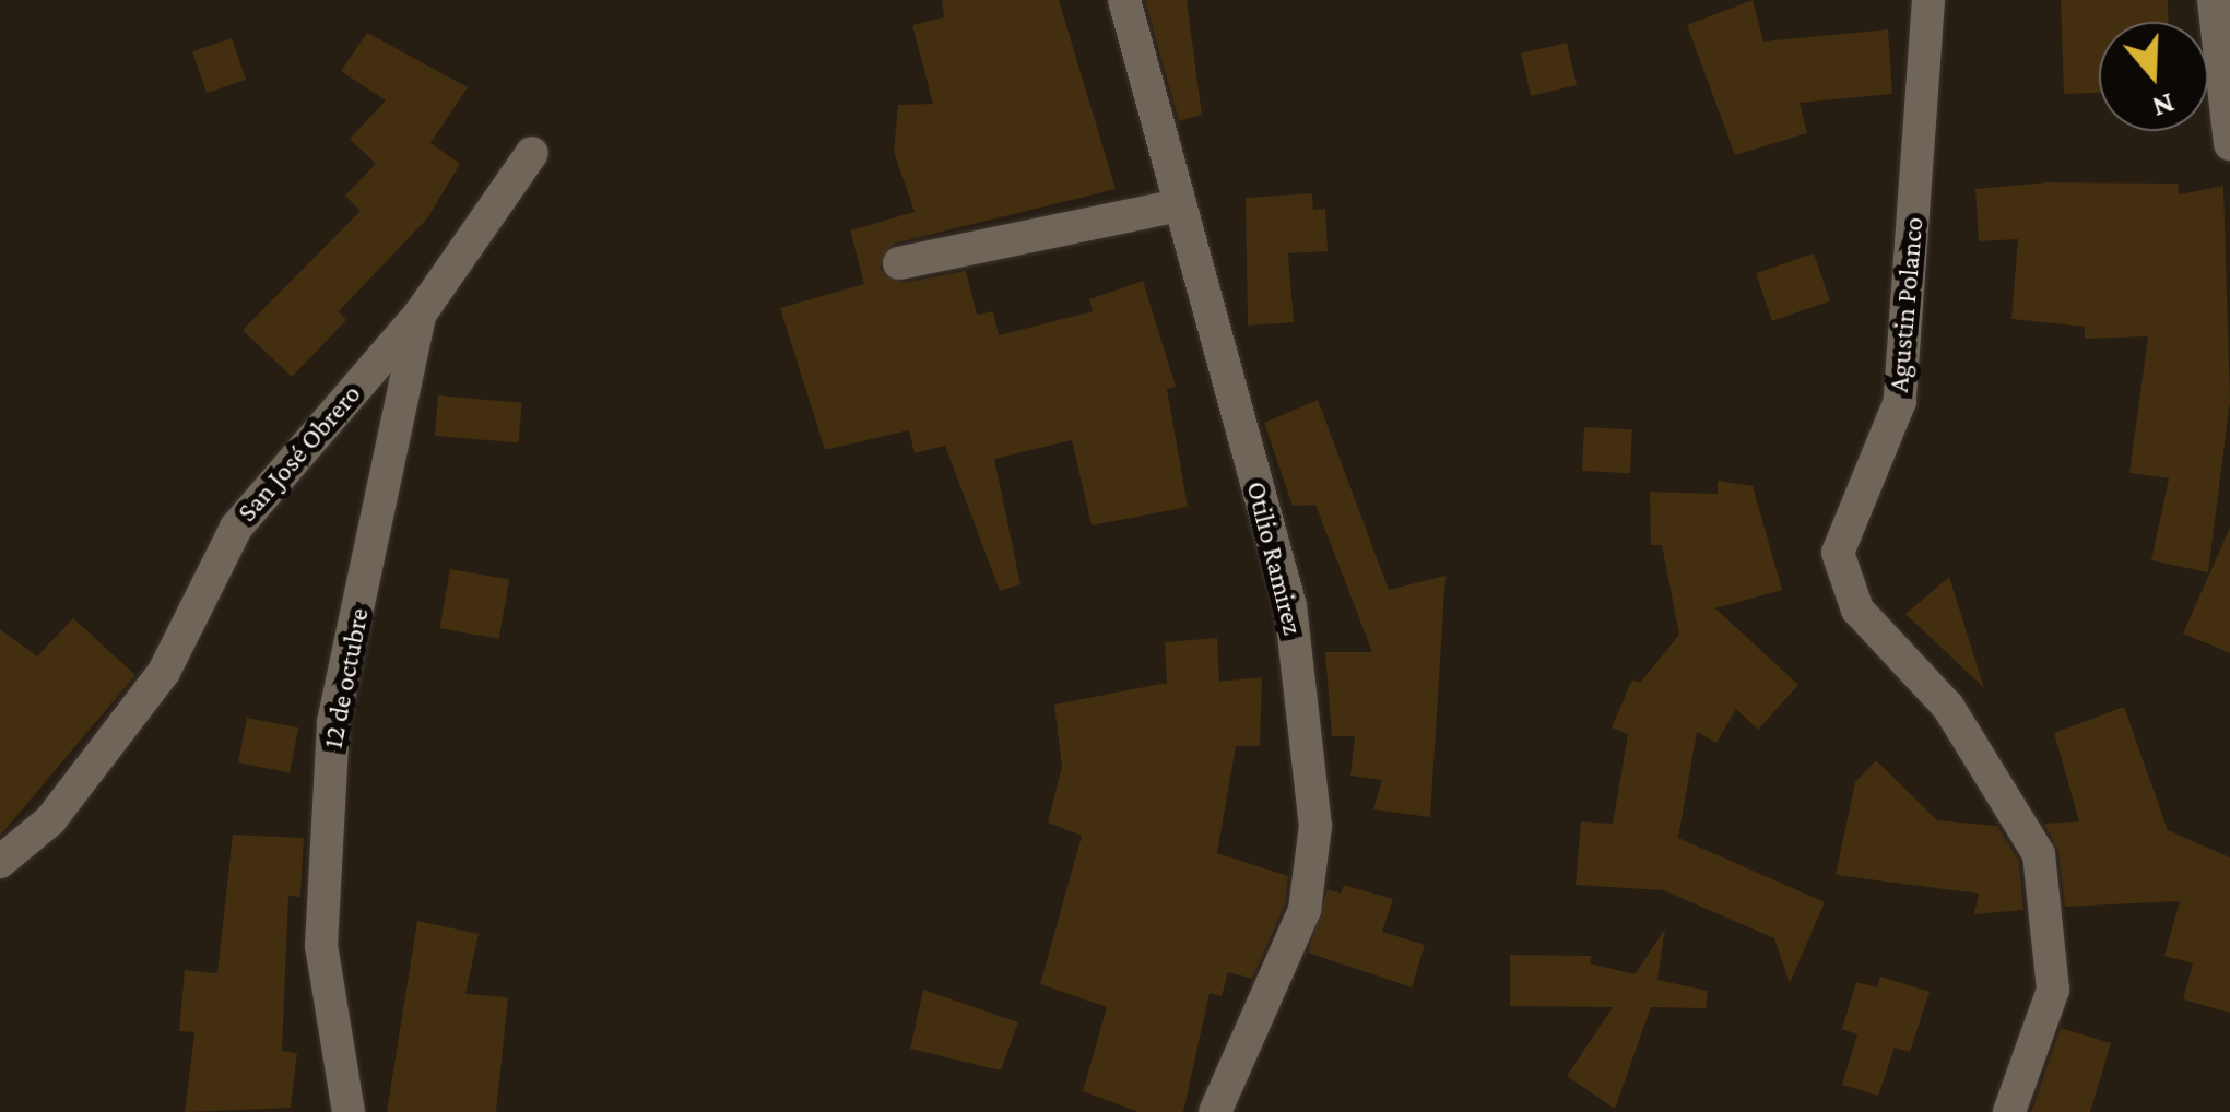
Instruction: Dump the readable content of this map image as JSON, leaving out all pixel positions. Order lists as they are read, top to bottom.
{
  "streets": {
    "street": [
      "Agustin Polanco",
      "San José Obrero",
      "Otilio Ramirez",
      "12 de octubre"
    ]
  },
  "crossings": [
    ["San José Obrero", "12 de octubre"]
  ],
  "north": "bottom"
}
